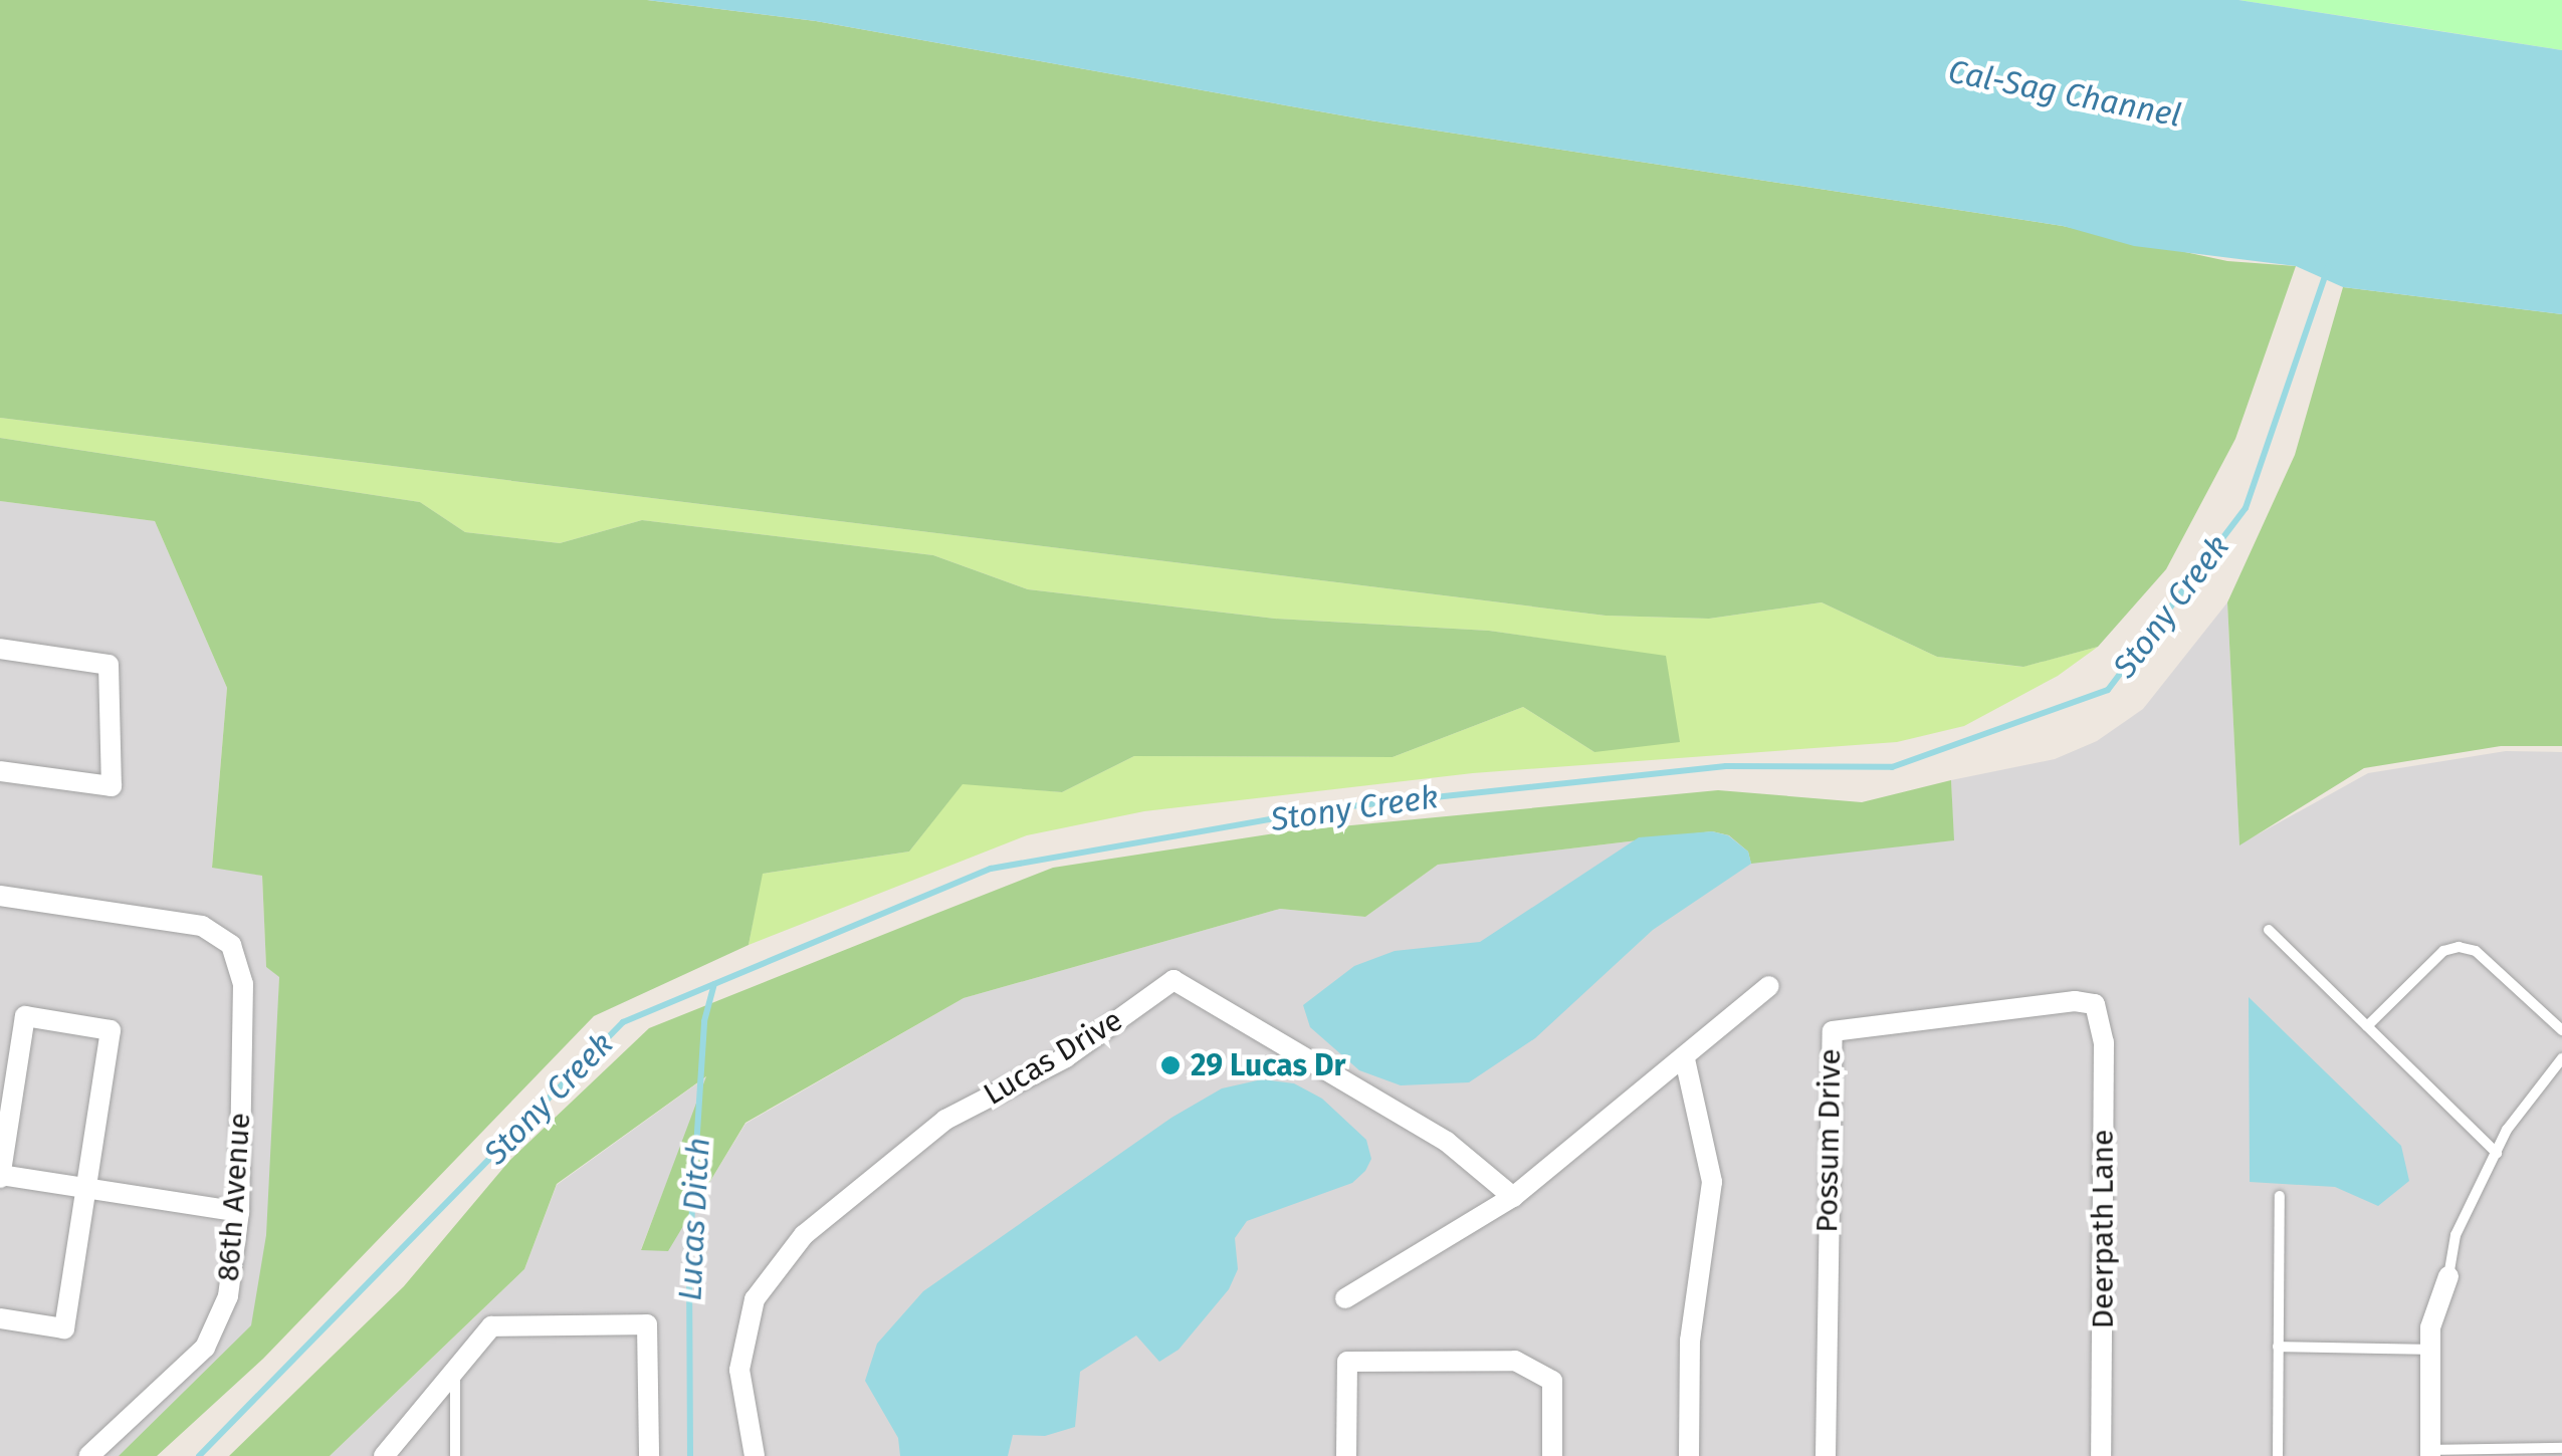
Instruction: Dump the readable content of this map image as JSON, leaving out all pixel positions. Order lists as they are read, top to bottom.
{
  "streets": {
    "street": [
      "Lucas Drive",
      "Possum Drive",
      "86th Avenue",
      "Deerpath Lane"
    ]
  },
  "crossings": [
    ["Possum Drive", "Deerpath Lane"]
  ],
  "water": ["Cal-Sag Channel", "Stony Creek", "Lucas Ditch"],
  "places": ["29 Lucas Dr"]
}
